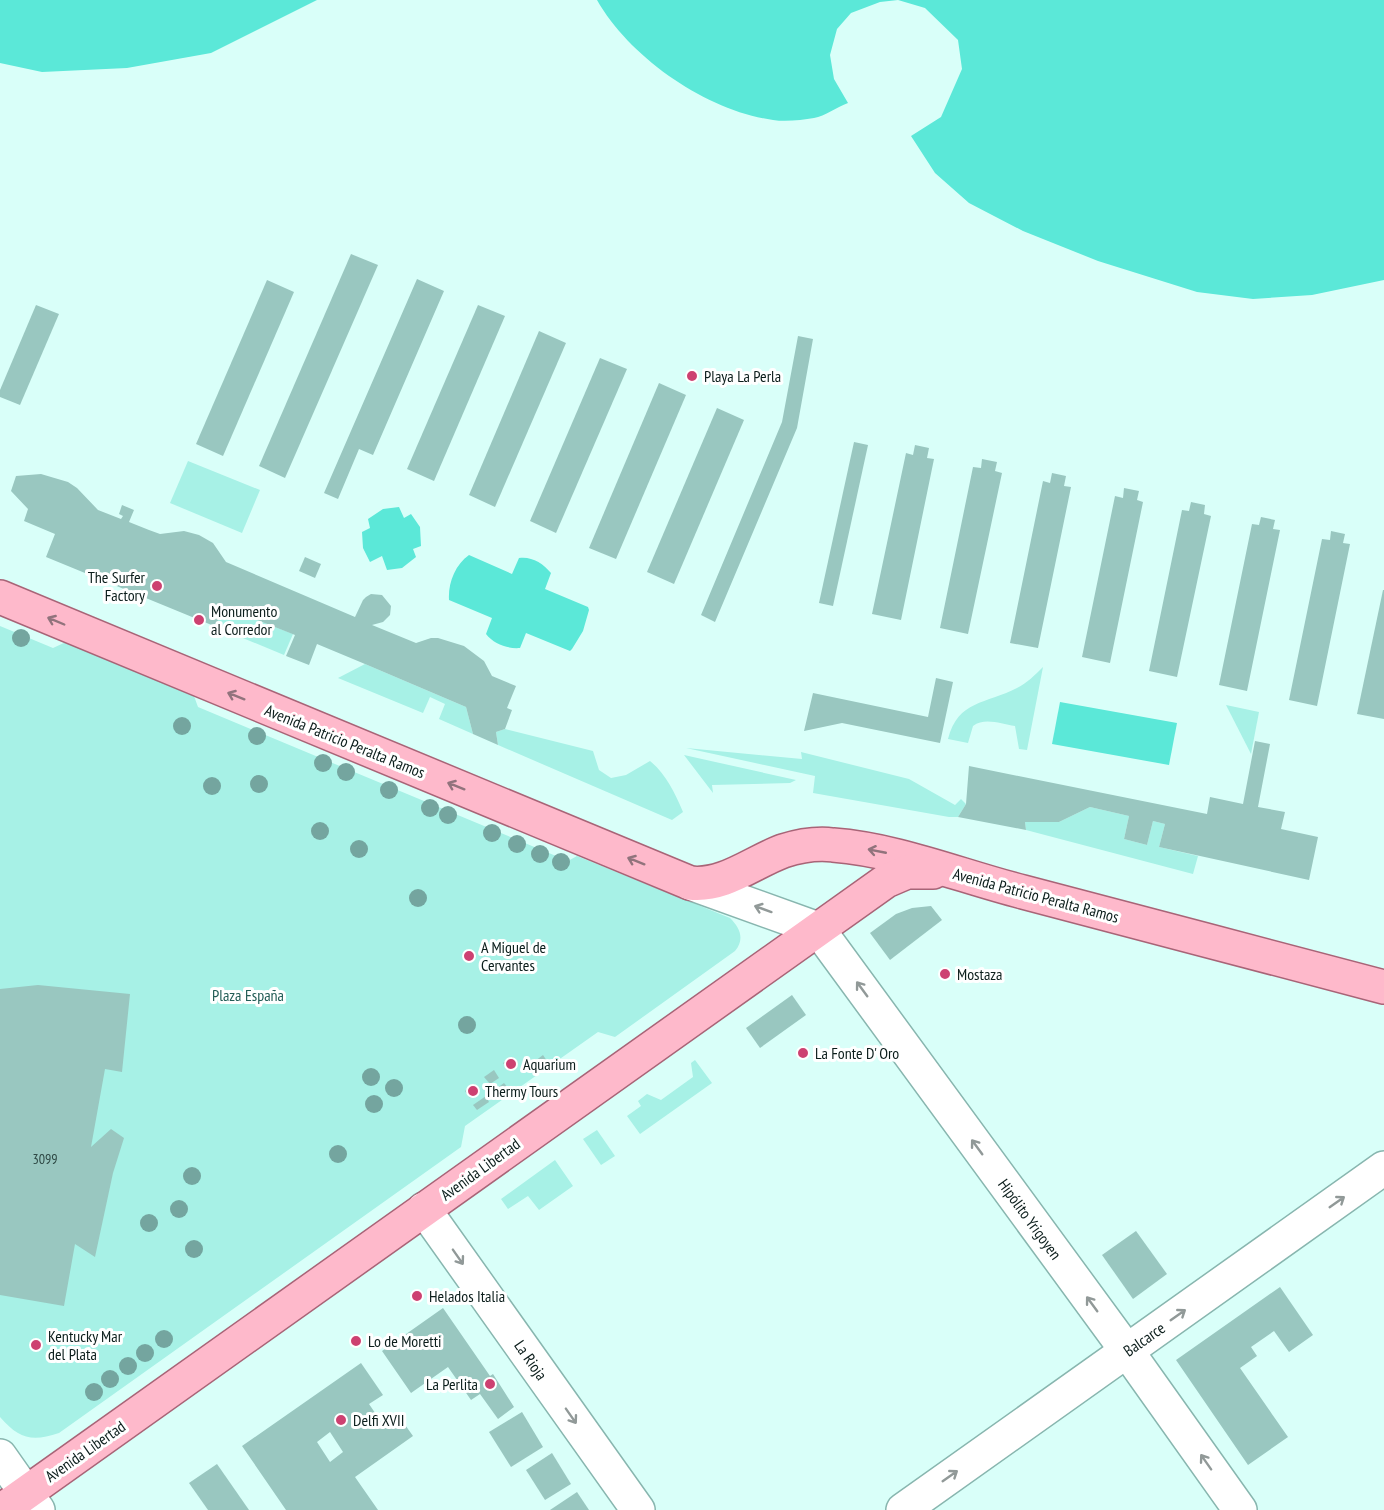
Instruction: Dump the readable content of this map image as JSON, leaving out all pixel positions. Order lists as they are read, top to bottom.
{
  "streets": {
    "main road": ["Avenida Patricio Peralta Ramos", "Avenida Libertad"],
    "street": ["Hipólito Yrigoyen", "Balcarce", "La Rioja"]
  },
  "crossings": [
    ["Avenida Patricio Peralta Ramos", "Avenida Libertad"],
    ["Avenida Patricio Peralta Ramos", "Hipólito Yrigoyen"],
    ["Avenida Libertad", "Hipólito Yrigoyen"],
    ["Avenida Libertad", "La Rioja"],
    ["Hipólito Yrigoyen", "Balcarce"]
  ],
  "one_way": [
    "Avenida Patricio Peralta Ramos",
    "Hipólito Yrigoyen",
    "Balcarce",
    "La Rioja"
  ],
  "parks": ["Plaza España"],
  "places": [
    "Playa La Perla",
    "The Surfer Factory",
    "Monumento al Corredor",
    "A Miguel de Cervantes",
    "Mostaza",
    "La Fonte D' Oro",
    "Aquarium",
    "Thermy Tours",
    "Helados Italia",
    "Lo de Moretti",
    "Kentucky Mar del Plata",
    "La Perlita",
    "Delfi XVII"
  ],
  "house_numbers": ["3099"]
}
